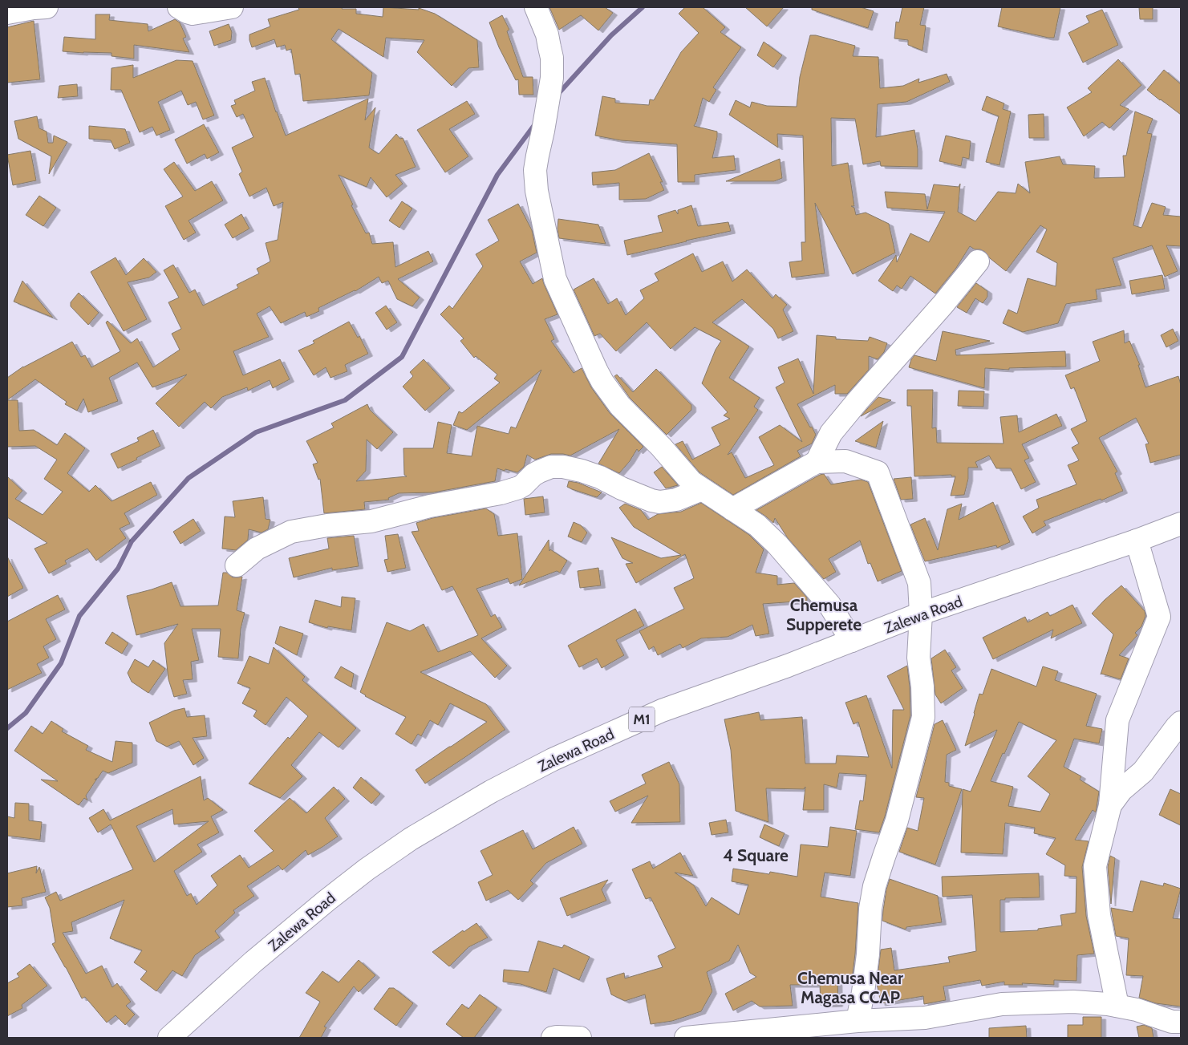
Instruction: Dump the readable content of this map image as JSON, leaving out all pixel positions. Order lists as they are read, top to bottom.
{
  "streets": {
    "main road": ["Zalewa Road", "M1"]
  },
  "districts": ["Chemusa Supperete", "4 Square", "Chemusa Near Magasa CCAP"]
}
